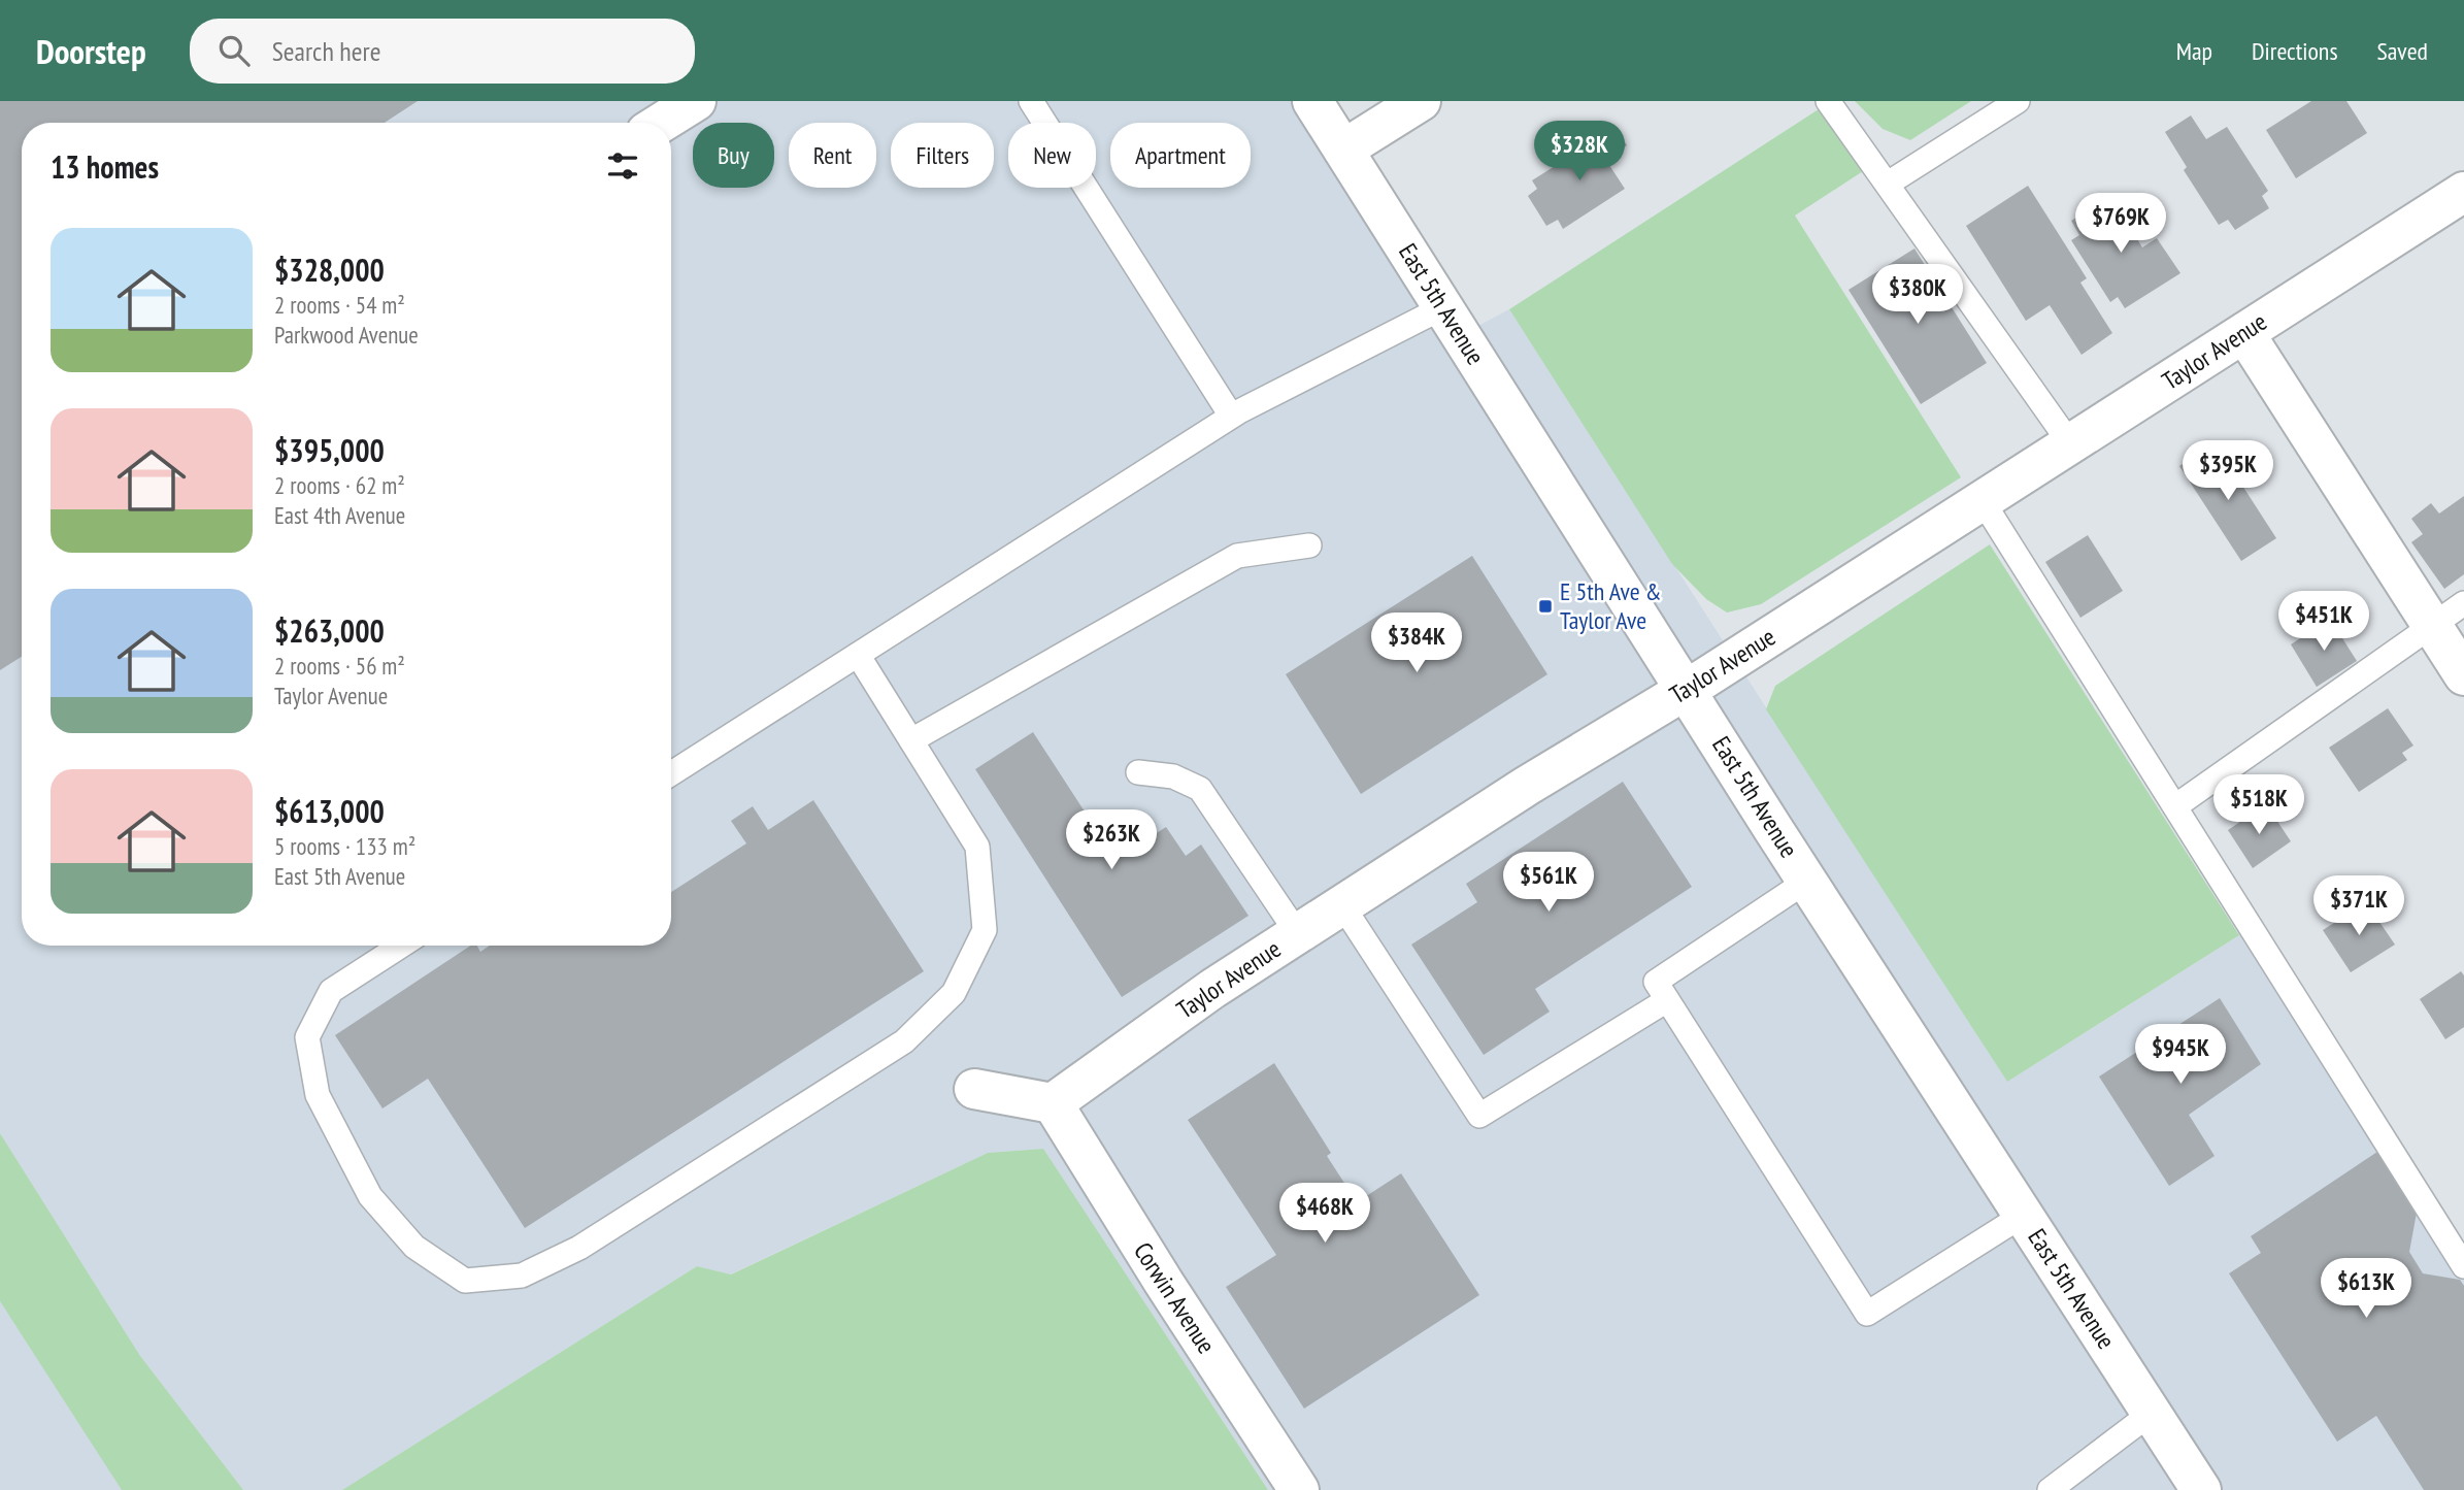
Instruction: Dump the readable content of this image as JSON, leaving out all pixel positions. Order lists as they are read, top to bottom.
{
  "streets": {
    "street": ["East 5th Avenue", "Taylor Avenue", "Corwin Avenue"]
  },
  "crossings": [
    ["East 5th Avenue", "Taylor Avenue"],
    ["Taylor Avenue", "Corwin Avenue"]
  ],
  "places": {
    "transit": ["E 5th Ave & Taylor Ave"]
  },
  "page": {
    "header": "Doorstep",
    "search": "Search here",
    "nav": ["Map", "Directions", "Saved"],
    "price": [
      "$328K",
      "$769K",
      "$380K",
      "$395K",
      "$451K",
      "$384K",
      "$518K",
      "$263K",
      "$561K",
      "$371K",
      "$945K",
      "$468K",
      "$613K"
    ],
    "chip": [
      "Buy",
      "Rent",
      "Filters",
      "New",
      "Apartment"
    ],
    "heading": "13 homes",
    "list": [
      {
        "name": "$328,000",
        "note": "2 rooms · 54 m² · Parkwood Avenue"
      },
      {
        "name": "$395,000",
        "note": "2 rooms · 62 m² · East 4th Avenue"
      },
      {
        "name": "$263,000",
        "note": "2 rooms · 56 m² · Taylor Avenue"
      },
      {
        "name": "$613,000",
        "note": "5 rooms · 133 m² · East 5th Avenue"
      }
    ]
  }
}
